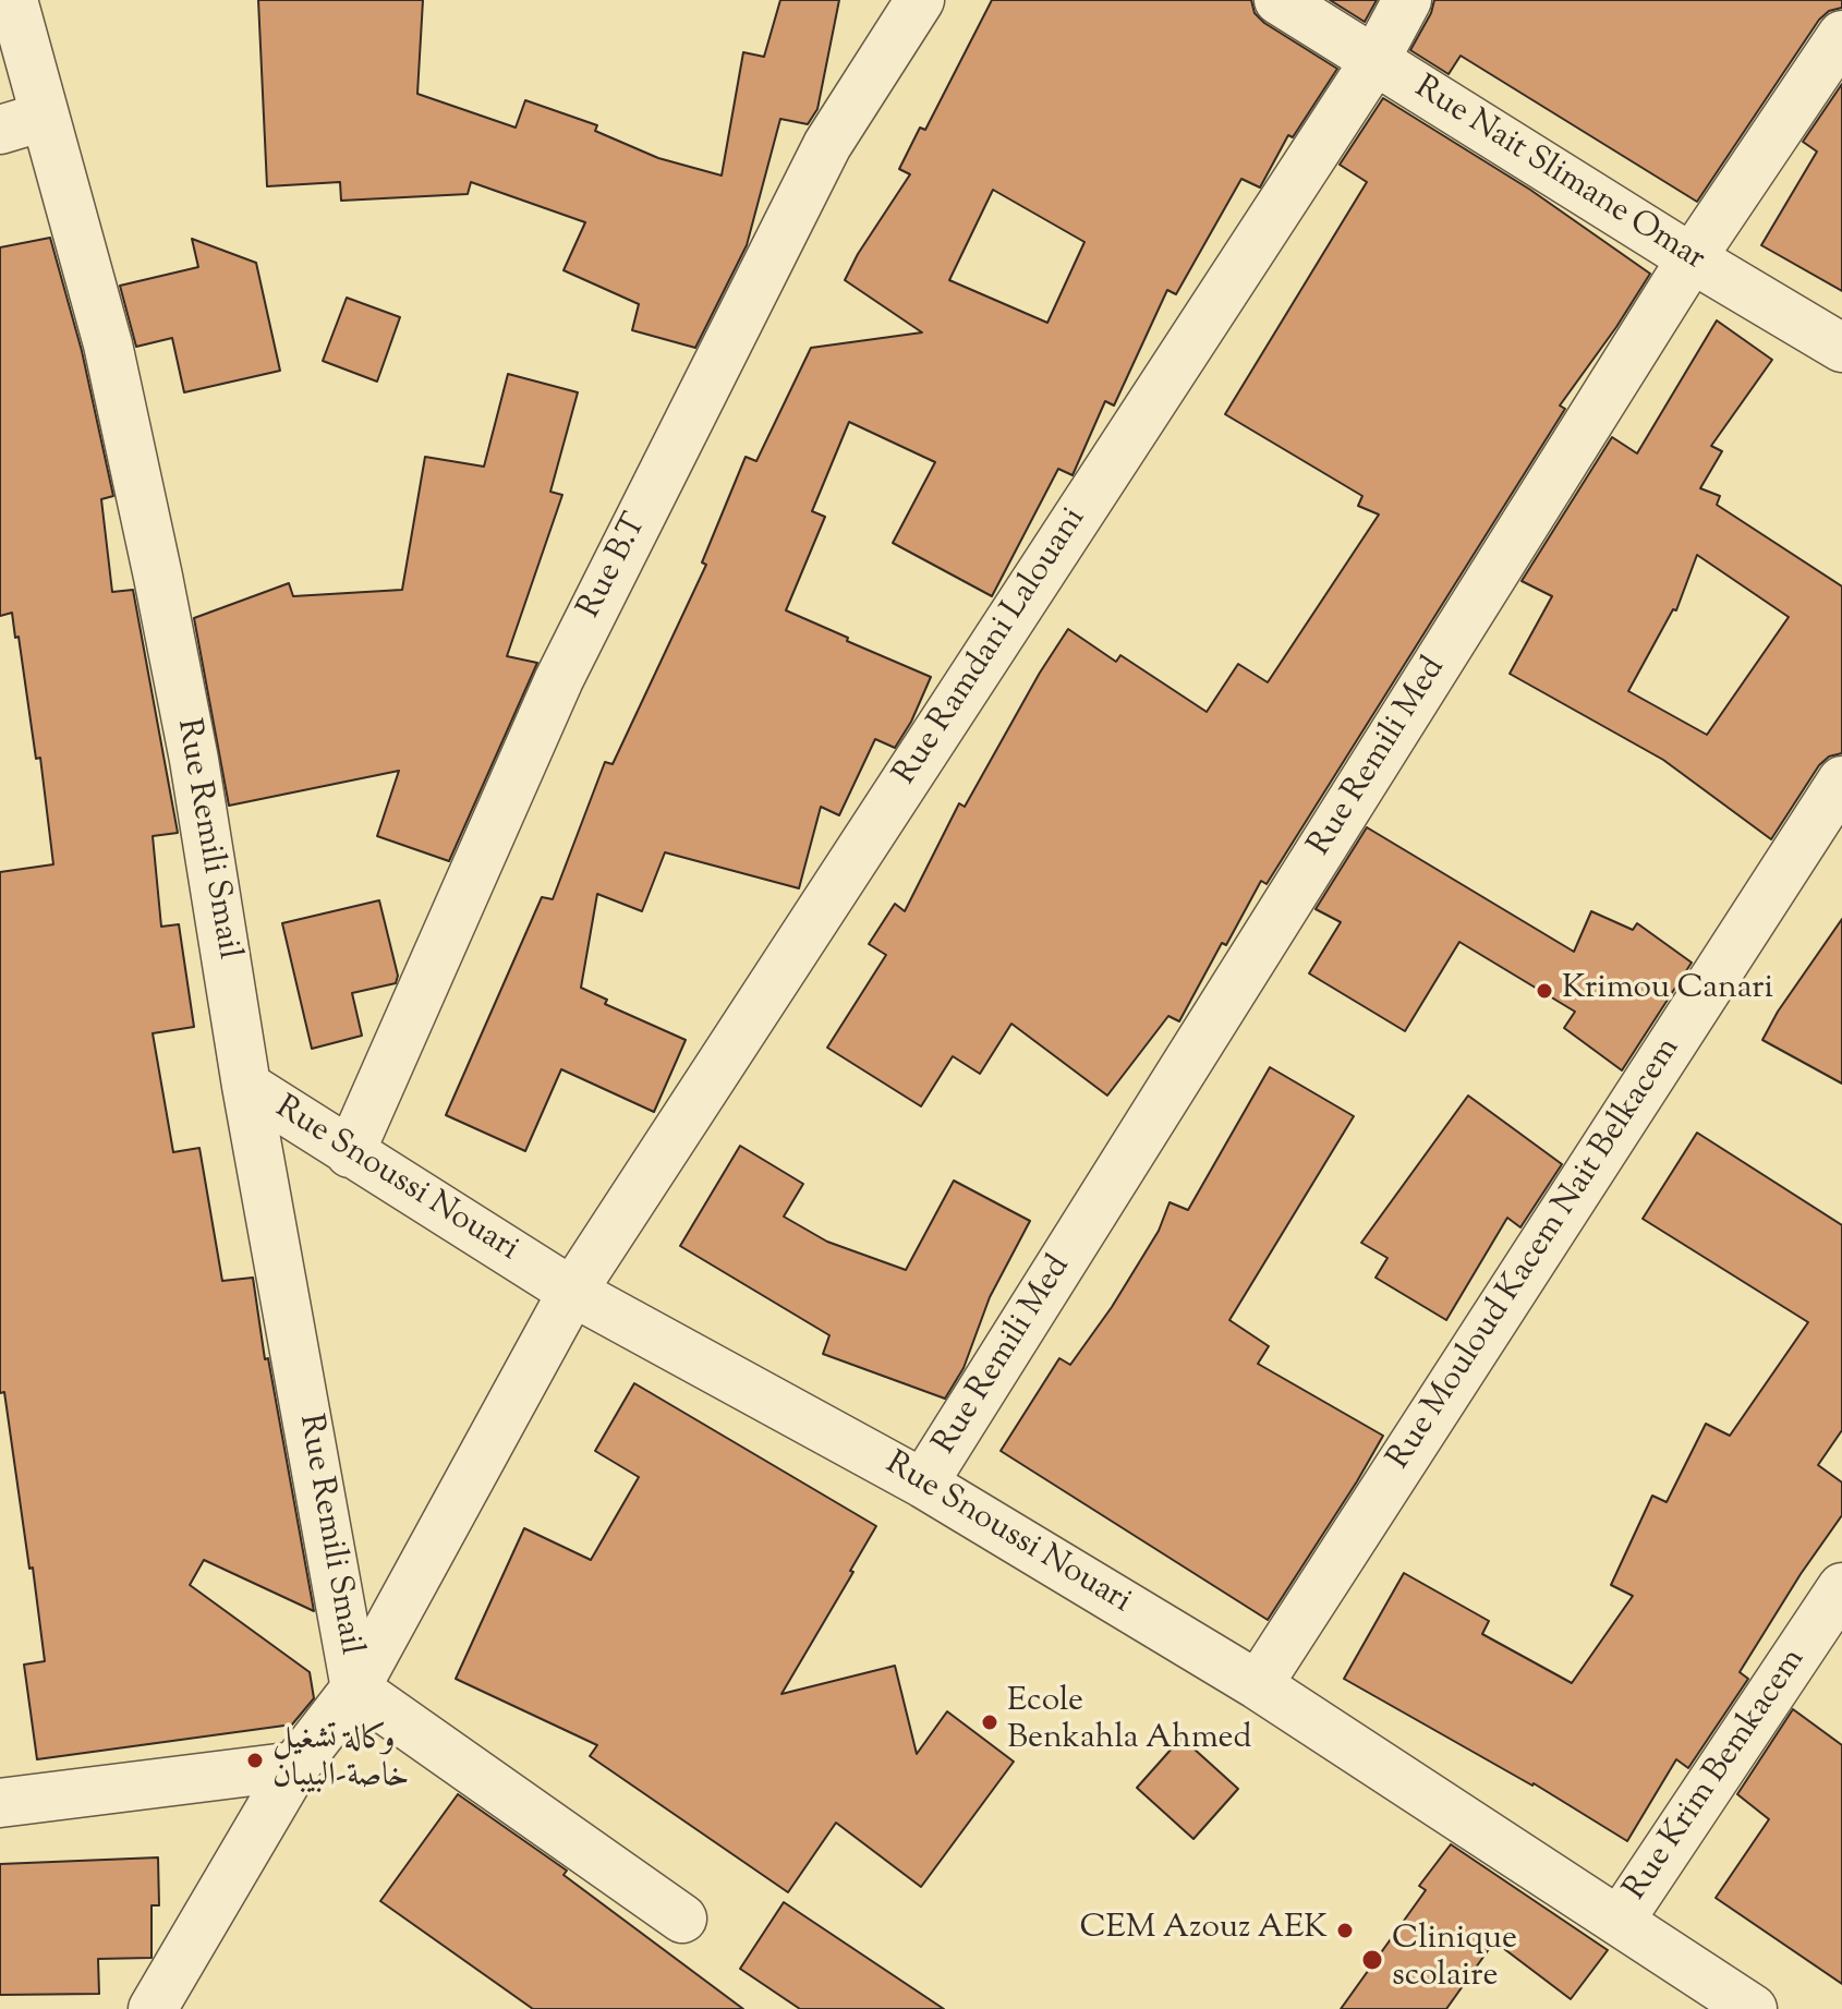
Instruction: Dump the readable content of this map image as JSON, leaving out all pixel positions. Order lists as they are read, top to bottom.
{
  "streets": {
    "street": [
      "Rue Nait Slimane Omar",
      "Rue B.T",
      "Rue Ramdani Lalouani",
      "Rue Remili Med",
      "Rue Remili Smail",
      "Rue Snoussi Nouari",
      "Rue Mouloud Kacem Nait Belkacem",
      "Rue Krim Bemkacem"
    ]
  },
  "crossings": [
    ["Rue Nait Slimane Omar", "Rue Ramdani Lalouani"],
    ["Rue Nait Slimane Omar", "Rue Remili Med"],
    ["Rue B.T", "Rue Snoussi Nouari"],
    ["Rue Ramdani Lalouani", "Rue Remili Smail"],
    ["Rue Ramdani Lalouani", "Rue Snoussi Nouari"],
    ["Rue Remili Med", "Rue Snoussi Nouari"],
    ["Rue Remili Smail", "Rue Snoussi Nouari"],
    ["Rue Snoussi Nouari", "Rue Mouloud Kacem Nait Belkacem"],
    ["Rue Snoussi Nouari", "Rue Krim Bemkacem"]
  ],
  "places": [
    "Krimou Canari",
    "Ecole Benkahla Ahmed",
    "وكالة تشغيل خاصة-البيبان",
    "CEM Azouz AEK",
    "Clinique scolaire"
  ]
}
